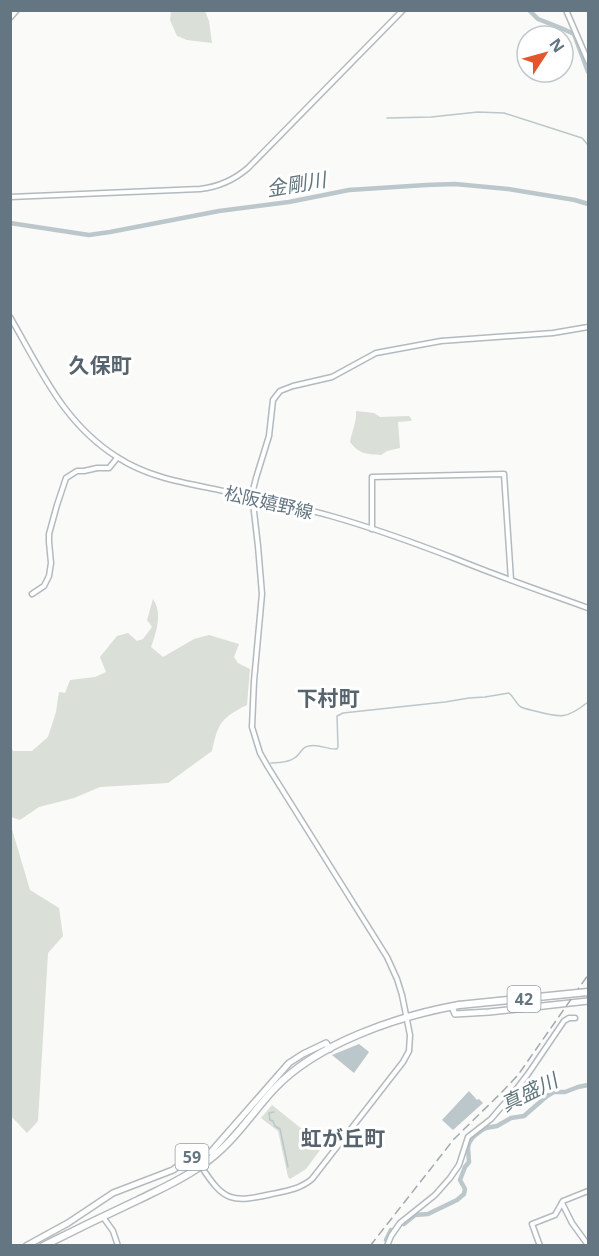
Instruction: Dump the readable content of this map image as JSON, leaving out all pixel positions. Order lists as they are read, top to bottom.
{
  "streets": {
    "highway": ["42"],
    "main road": ["59"],
    "street": ["松阪嬉野線"]
  },
  "crossings": [
    ["42", "59"]
  ],
  "districts": ["久保町", "下村町", "虹が丘町"],
  "water": ["金剛川", "真盛川"],
  "north": "top right"
}
